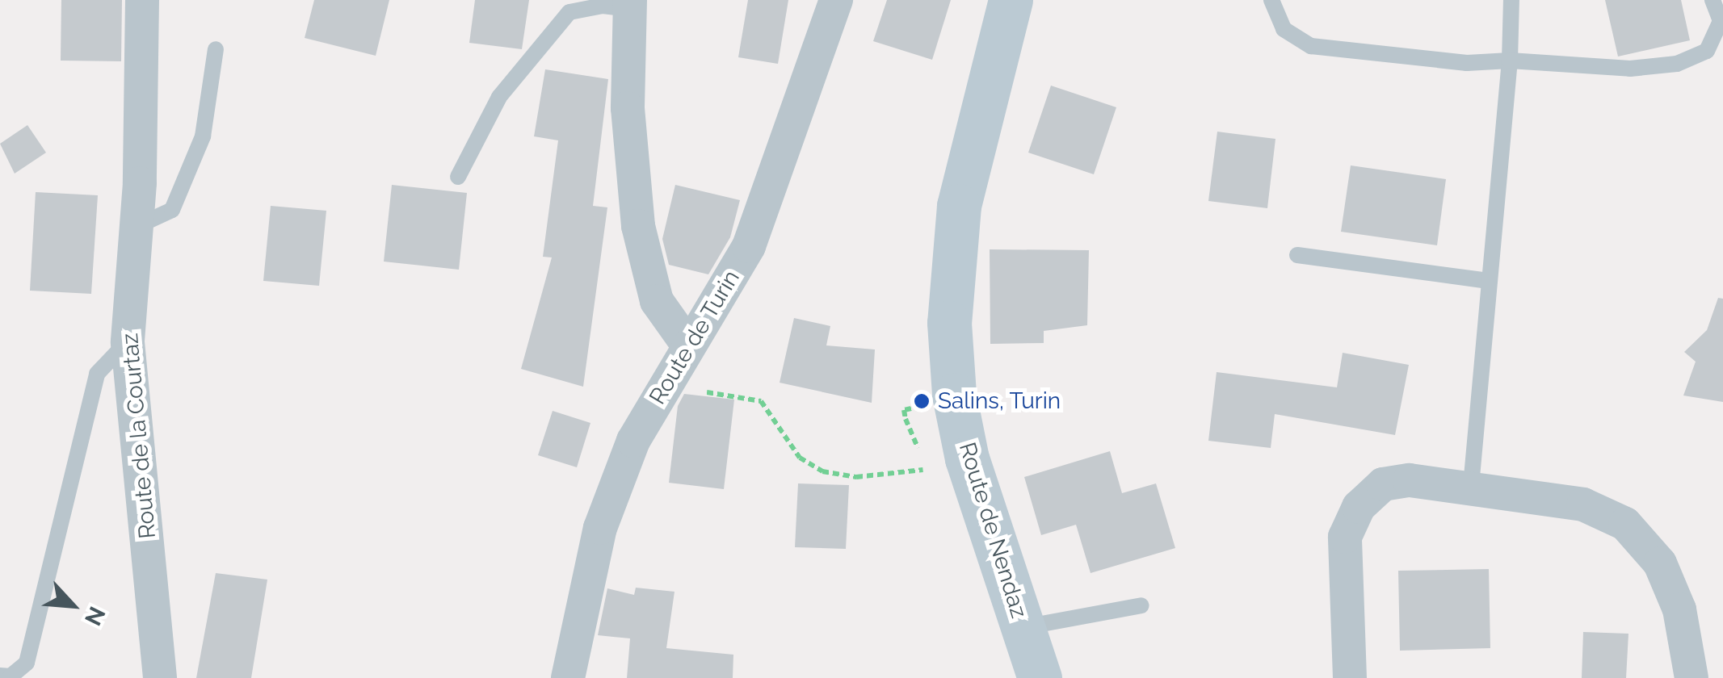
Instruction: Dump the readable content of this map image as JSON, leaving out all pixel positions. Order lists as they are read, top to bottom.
{
  "streets": {
    "main road": ["Route de Nendaz"],
    "street": ["Route de Turin", "Route de la Courtaz"]
  },
  "places": ["Salins, Turin"],
  "north": "bottom right"
}
